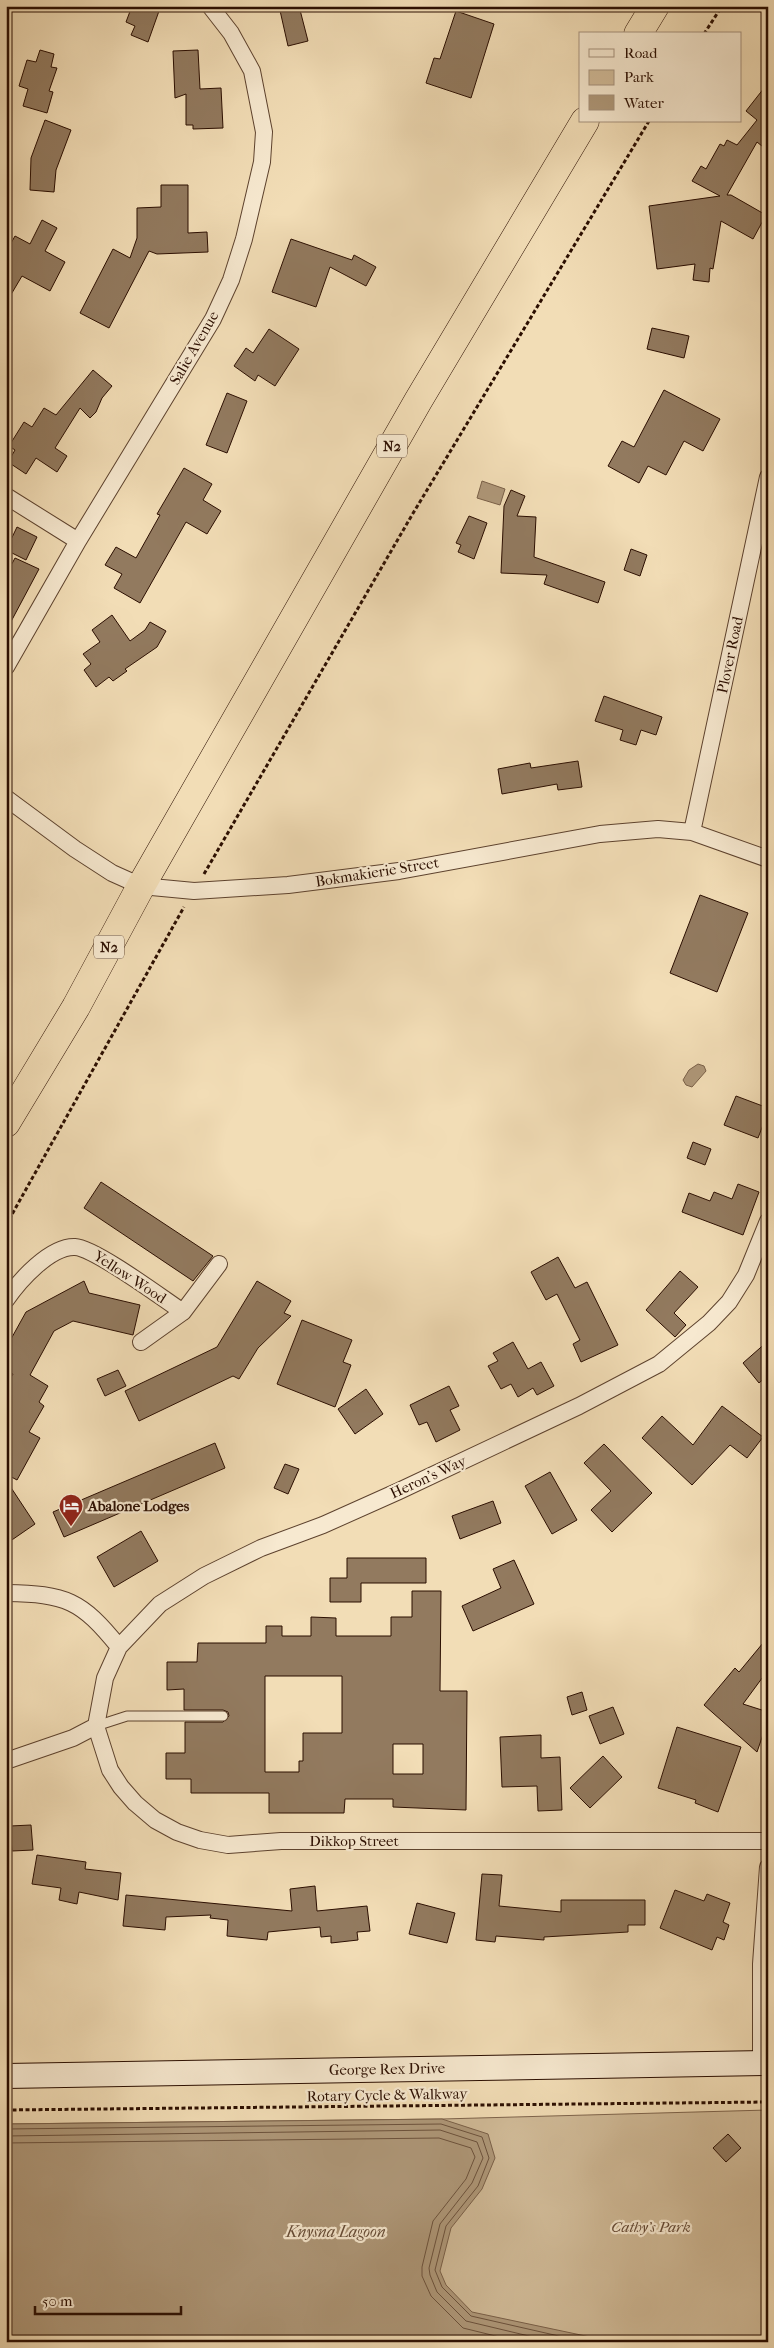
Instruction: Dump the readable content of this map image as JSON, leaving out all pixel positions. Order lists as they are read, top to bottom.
{
  "streets": {
    "highway": ["N2"],
    "street": [
      "Salie Avenue",
      "Plover Road",
      "Bokmakierie Street",
      "Yellow Wood",
      "Heron's Way",
      "Dikkop Street",
      "George Rex Drive"
    ],
    "path": ["Rotary Cycle & Walkway"]
  },
  "crossings": [
    ["N2", "Bokmakierie Street"],
    ["Plover Road", "Bokmakierie Street"],
    ["Heron's Way", "Dikkop Street"]
  ],
  "water": ["Knysna Lagoon"],
  "parks": ["Cathy's Park"],
  "places": {
    "hotel": ["Abalone Lodges"]
  },
  "legend": ["Road", "Park", "Water"],
  "scale_bar": "50 m"
}
